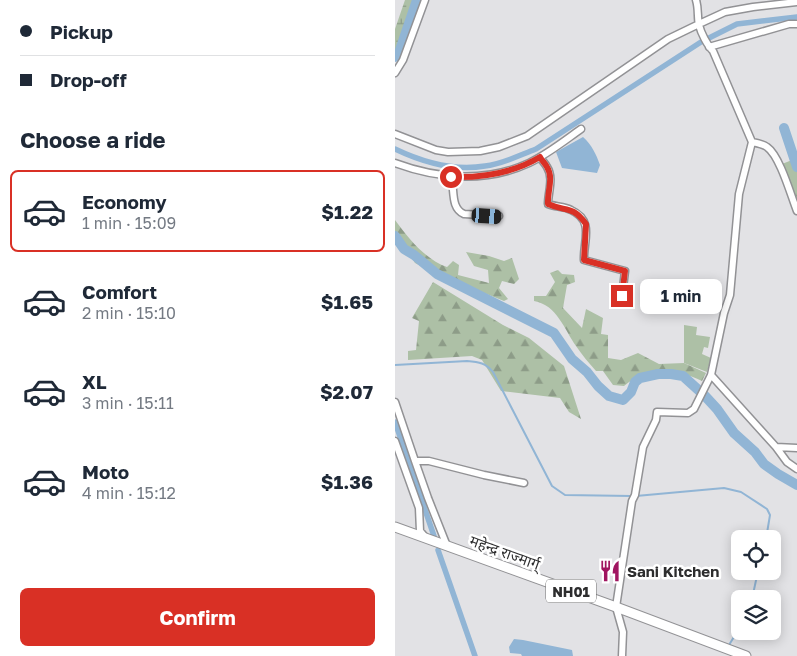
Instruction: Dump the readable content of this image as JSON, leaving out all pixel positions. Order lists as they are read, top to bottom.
{
  "streets": {
    "highway": ["महेन्द्र राज्मार्ग्", "NH01"]
  },
  "places": {
    "restaurant": ["Sani Kitchen"]
  },
  "page": {
    "banner": ["Pickup", "Drop-off"],
    "heading": "Choose a ride",
    "list": [
      {
        "name": "Economy",
        "note": "1 min · 15:09",
        "value": "$1.22"
      },
      {
        "name": "Comfort",
        "note": "2 min · 15:10",
        "value": "$1.65"
      },
      {
        "name": "XL",
        "note": "3 min · 15:11",
        "value": "$2.07"
      },
      {
        "name": "Moto",
        "note": "4 min · 15:12",
        "value": "$1.36"
      }
    ],
    "bubble": "1 min",
    "buttons": "Confirm"
  }
}
